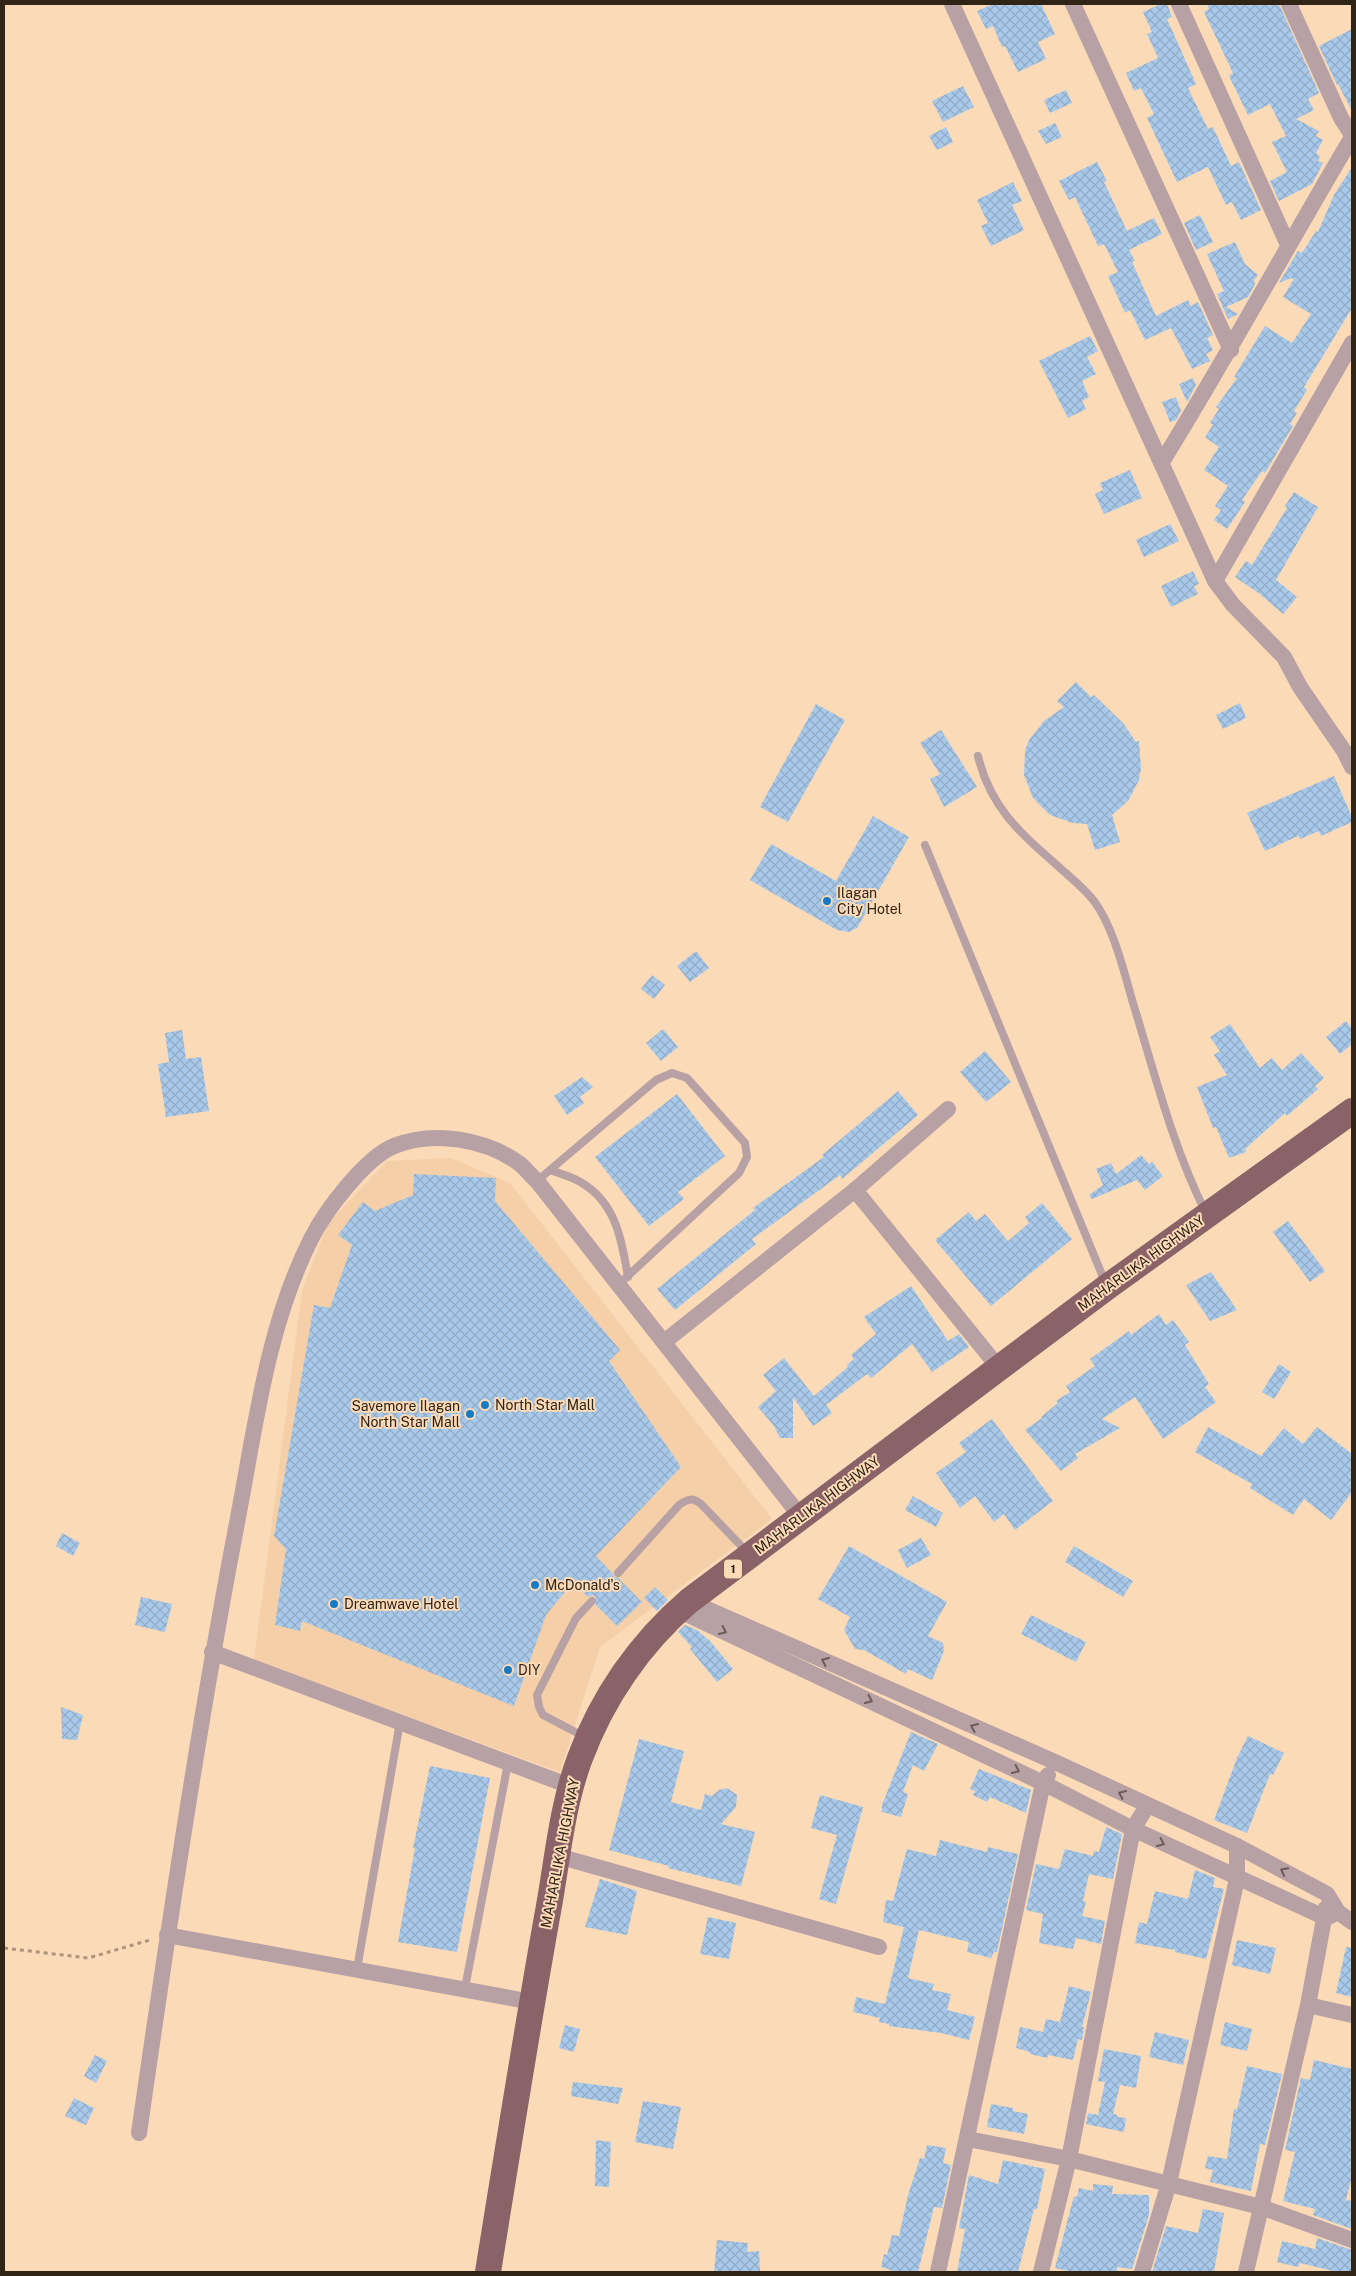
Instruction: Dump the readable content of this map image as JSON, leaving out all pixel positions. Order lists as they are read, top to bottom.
{
  "streets": {
    "highway": ["MAHARLIKA HIGHWAY", "1"]
  },
  "places": [
    "Ilagan City Hotel",
    "North Star Mall",
    "Savemore Ilagan North Star Mall",
    "McDonald's",
    "Dreamwave Hotel",
    "DIY"
  ]
}
